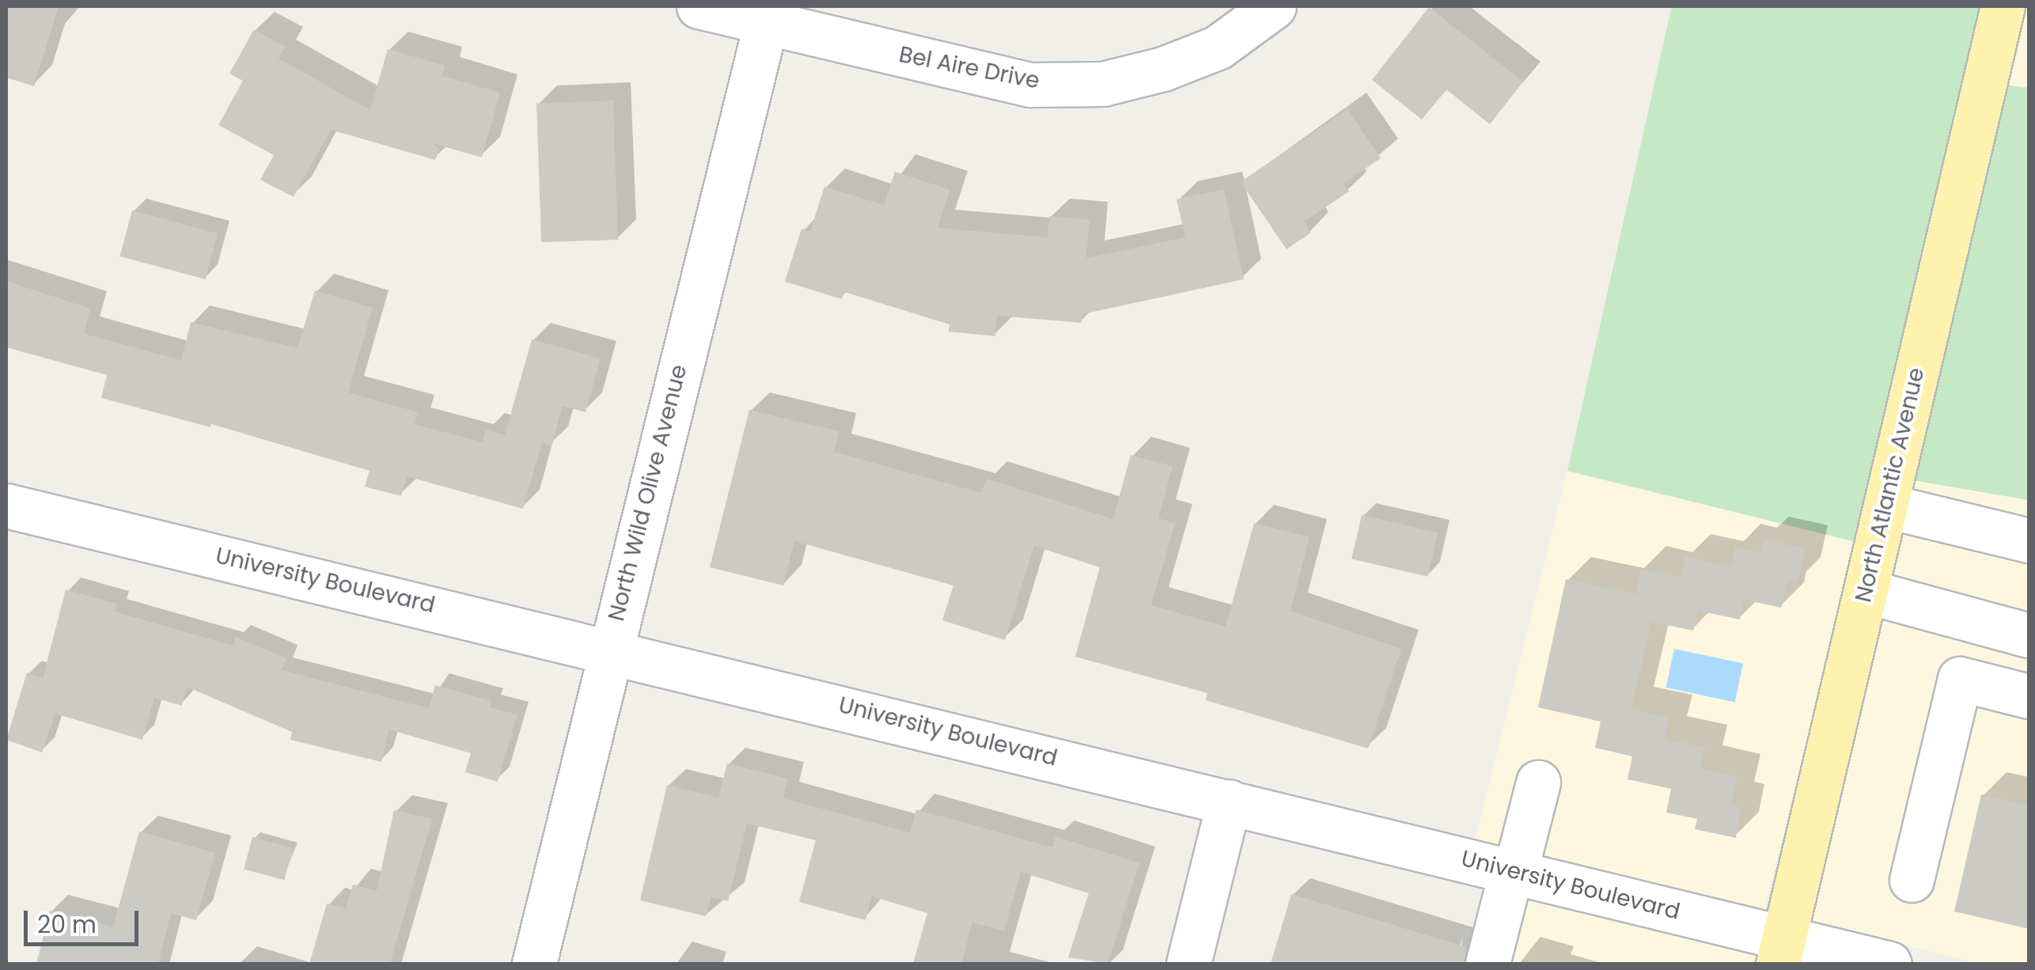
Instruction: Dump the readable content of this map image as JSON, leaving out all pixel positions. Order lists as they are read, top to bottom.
{
  "streets": {
    "main road": ["North Atlantic Avenue"],
    "street": ["Bel Aire Drive", "North Wild Olive Avenue", "University Boulevard"]
  },
  "crossings": [
    ["Bel Aire Drive", "North Wild Olive Avenue"],
    ["North Atlantic Avenue", "University Boulevard"],
    ["North Wild Olive Avenue", "University Boulevard"]
  ],
  "scale_bar": "20 m"
}
